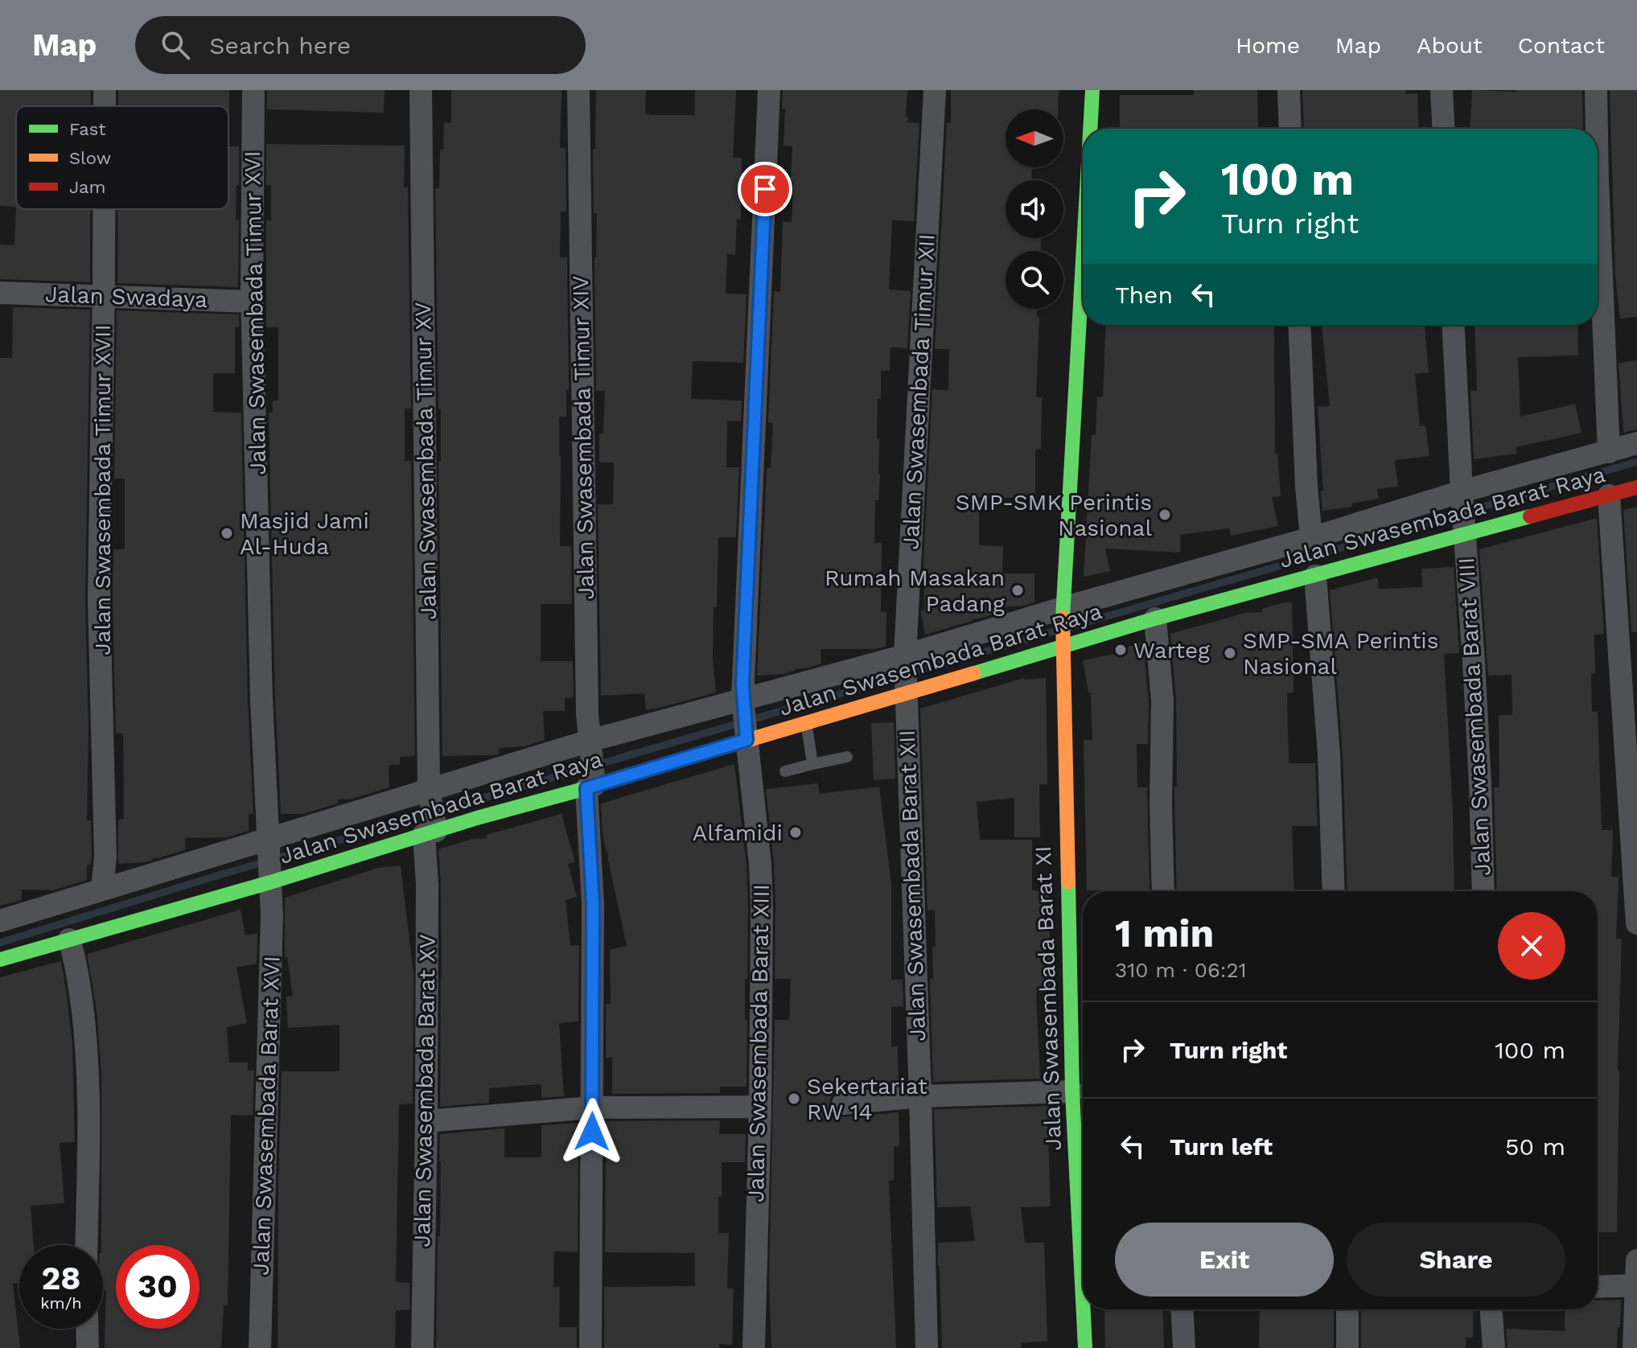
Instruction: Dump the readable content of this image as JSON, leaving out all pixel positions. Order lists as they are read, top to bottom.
{
  "streets": {
    "street": [
      "Jalan Swadaya",
      "Jalan Swasembada Timur XVI",
      "Jalan Swasembada Timur XII",
      "Jalan Swasembada Timur XIV",
      "Jalan Swasembada Timur XV",
      "Jalan Swasembada Timur XVII",
      "Jalan Swasembada Barat Raya",
      "Jalan Swasembada Barat VIII",
      "Jalan Swasembada Barat XII",
      "Jalan Swasembada Barat XI",
      "Jalan Swasembada Barat XIII",
      "Jalan Swasembada Barat XV",
      "Jalan Swasembada Barat XVI"
    ]
  },
  "crossings": [
    ["Jalan Swadaya", "Jalan Swasembada Timur XVI"],
    ["Jalan Swadaya", "Jalan Swasembada Timur XVII"],
    ["Jalan Swasembada Timur XVI", "Jalan Swasembada Barat Raya"],
    ["Jalan Swasembada Timur XVI", "Jalan Swasembada Barat XVI"],
    ["Jalan Swasembada Timur XII", "Jalan Swasembada Barat Raya"],
    ["Jalan Swasembada Timur XII", "Jalan Swasembada Barat XII"],
    ["Jalan Swasembada Timur XIV", "Jalan Swasembada Barat Raya"],
    ["Jalan Swasembada Timur XV", "Jalan Swasembada Barat Raya"],
    ["Jalan Swasembada Timur XV", "Jalan Swasembada Barat XV"],
    ["Jalan Swasembada Barat Raya", "Jalan Swasembada Barat VIII"],
    ["Jalan Swasembada Barat Raya", "Jalan Swasembada Barat XII"],
    ["Jalan Swasembada Barat Raya", "Jalan Swasembada Barat XI"],
    ["Jalan Swasembada Barat Raya", "Jalan Swasembada Barat XIII"],
    ["Jalan Swasembada Barat Raya", "Jalan Swasembada Barat XV"],
    ["Jalan Swasembada Barat Raya", "Jalan Swasembada Barat XVI"]
  ],
  "places": [
    "SMP-SMK Perintis Nasional",
    "Masjid Jami Al-Huda",
    "Rumah Masakan Padang",
    "Warteg",
    "SMP-SMA Perintis Nasional",
    "Alfamidi",
    "Sekertariat RW 14"
  ],
  "legend": ["Fast", "Slow", "Jam"],
  "north": "left",
  "page": {
    "header": "Map",
    "search": "Search here",
    "nav": [
      "Home",
      "Map",
      "About",
      "Contact"
    ],
    "turn": ["100 m", "Turn right"],
    "then": "Then",
    "heading": ["1 min", "310 m · 06:21"],
    "list": [
      {
        "name": "Turn right",
        "value": "100 m"
      },
      {
        "name": "Turn left",
        "value": "50 m"
      }
    ],
    "buttons": ["Exit", "Share"],
    "speed": "28 km/h",
    "limit": "30"
  }
}
